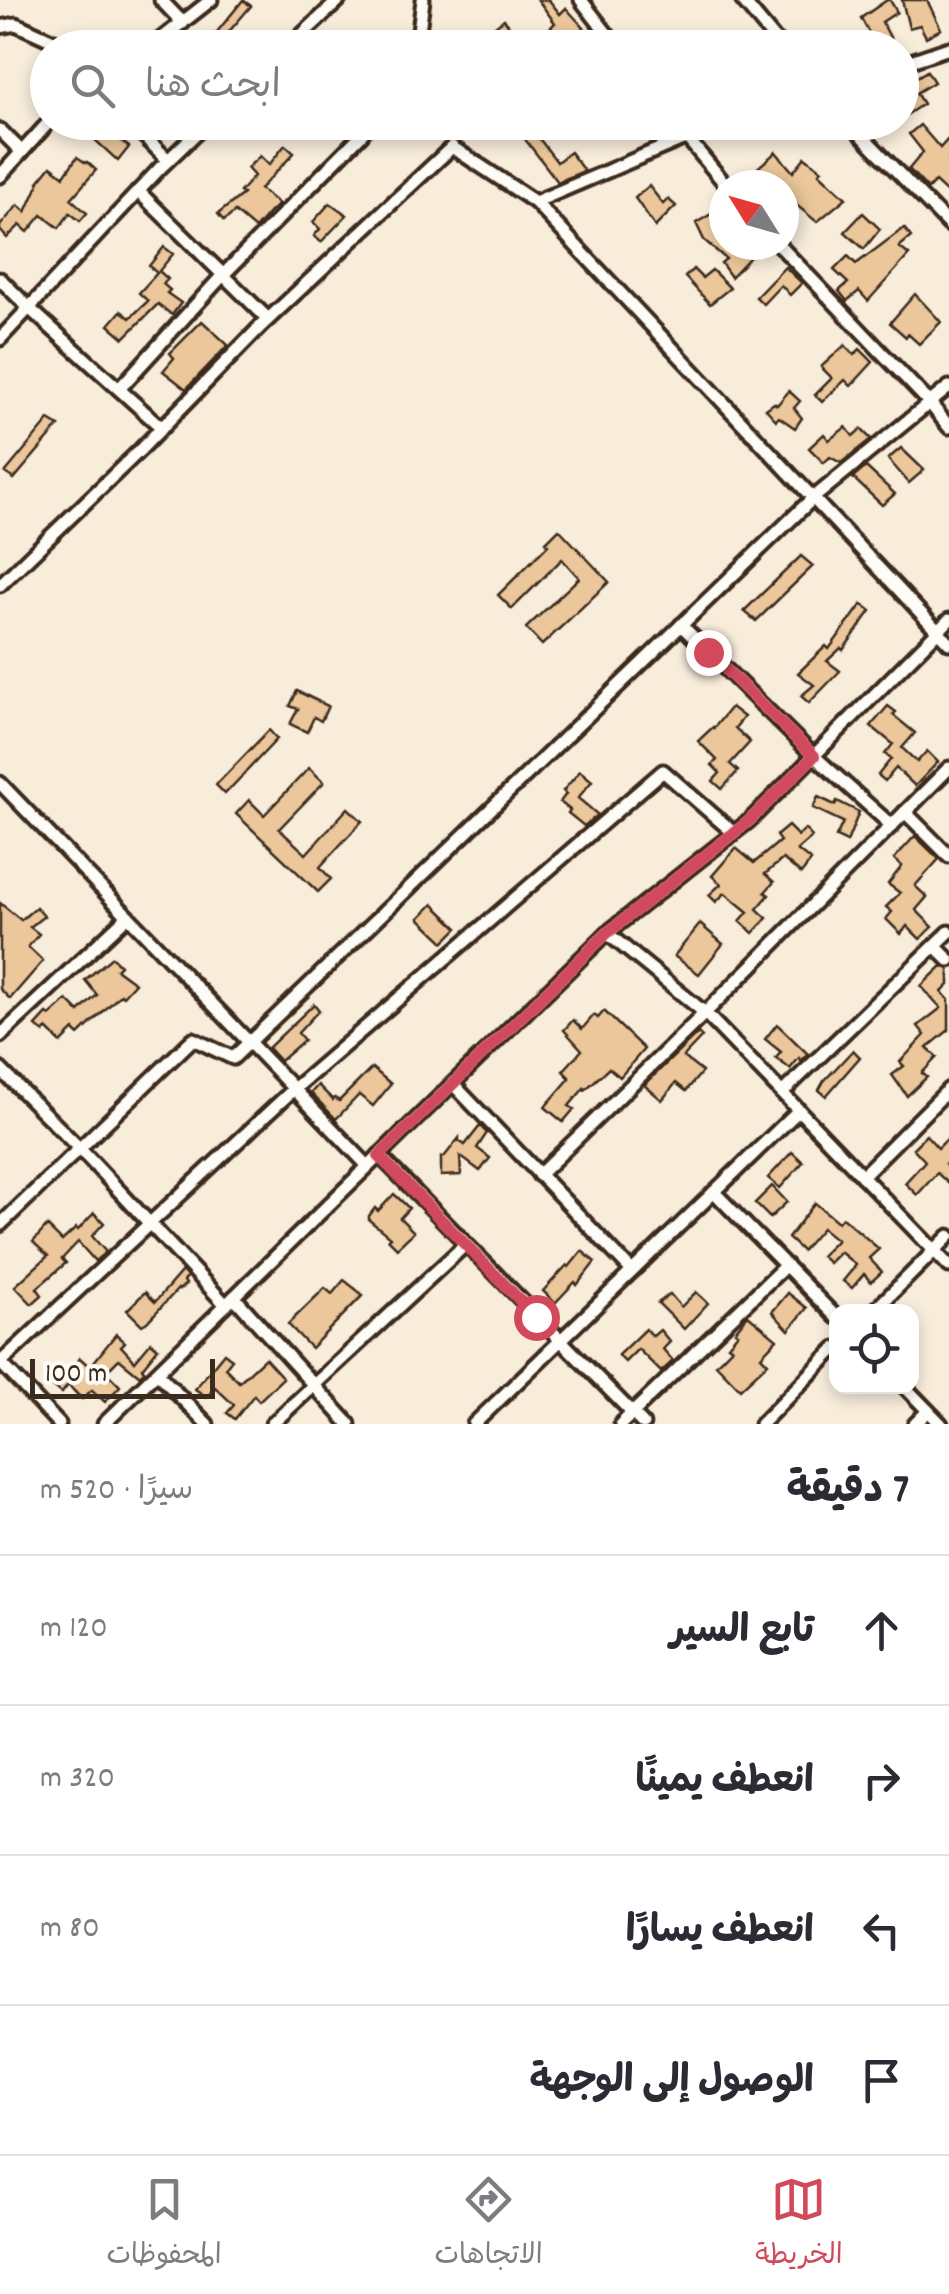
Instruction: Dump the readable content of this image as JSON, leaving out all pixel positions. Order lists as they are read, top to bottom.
{
  "scale_bar": "100 m",
  "north": "top left",
  "page": {
    "search": "ابحث هنا",
    "scale": "100 m",
    "heading": ["7 دقيقة", "سيرًا · 520 m"],
    "list": [
      ["تابع السير", "120 m"],
      ["انعطف يمينًا", "320 m"],
      ["انعطف يسارًا", "80 m"],
      "الوصول إلى الوجهة"
    ],
    "nav": ["الخريطة", "الاتجاهات", "المحفوظات"]
  }
}
